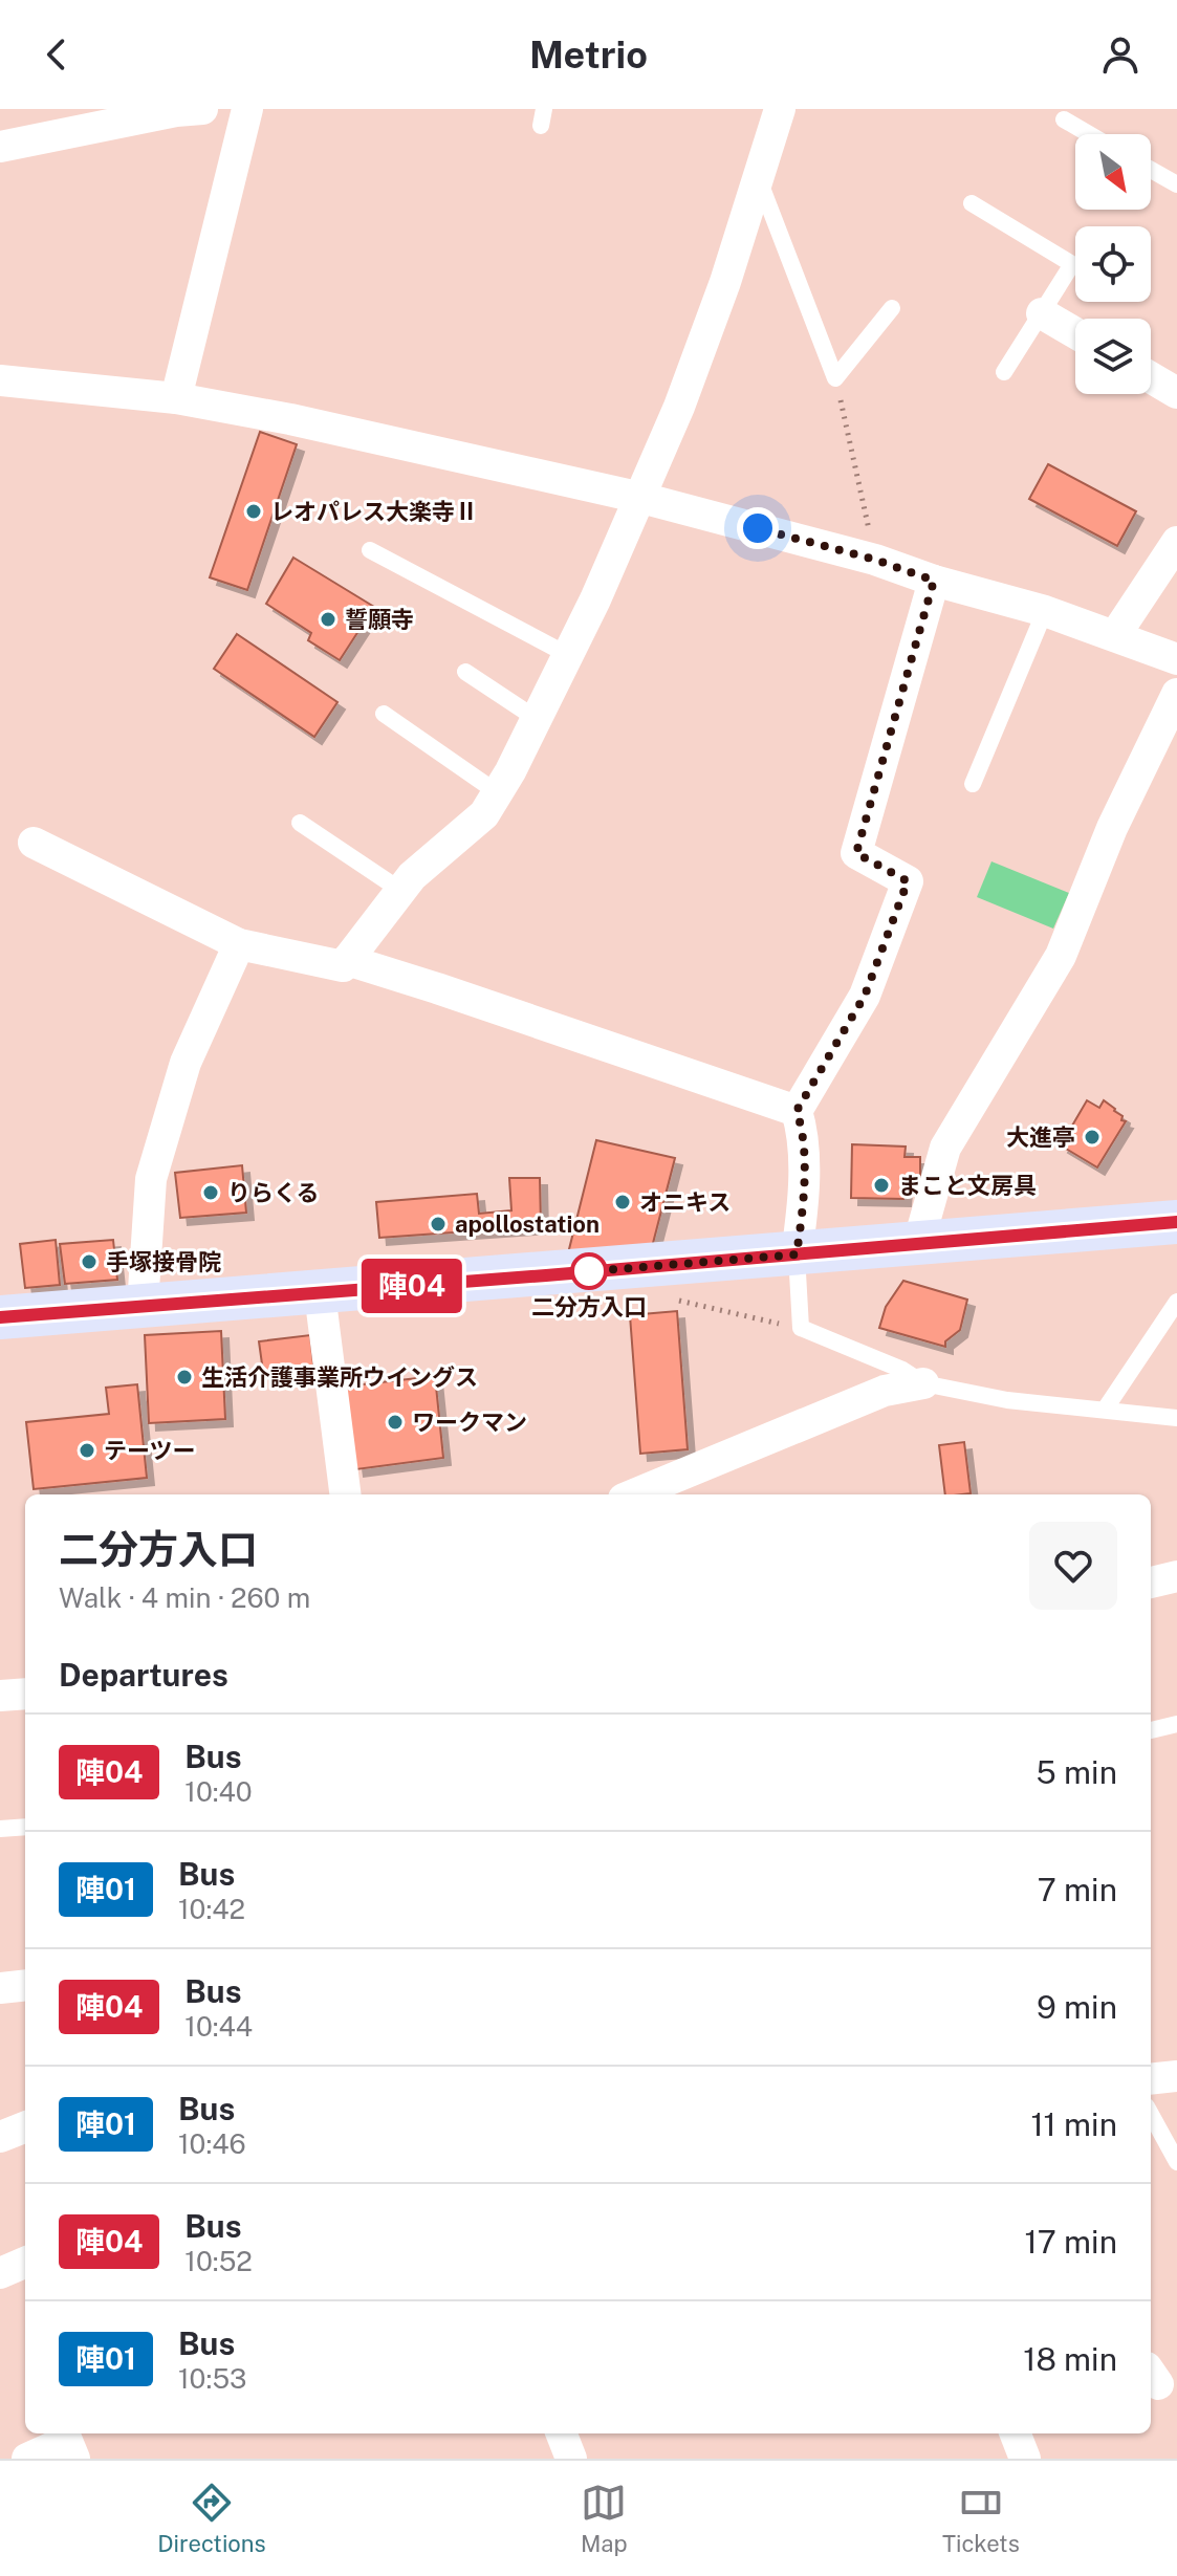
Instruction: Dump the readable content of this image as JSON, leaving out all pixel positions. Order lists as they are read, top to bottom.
{
  "places": [
    "レオパレス大楽寺Ⅱ",
    "誓願寺",
    "大進亭",
    "まこと文房具",
    "りらくる",
    "オニキス",
    "apollostation",
    "手塚接骨院",
    "二分方入口",
    "生活介護事業所ウイングス",
    "ワークマン",
    "テーツー"
  ],
  "lines": ["bus line 陣04"],
  "north": "bottom right",
  "page": {
    "header": "Metrio",
    "on_map": "陣04",
    "heading": [
      ["二分方入口", "Walk · 4 min · 260 m"],
      "Departures"
    ],
    "list": [
      {
        "mark": "陣04",
        "name": "Bus",
        "note": "10:40",
        "value": "5 min"
      },
      {
        "mark": "陣01",
        "name": "Bus",
        "note": "10:42",
        "value": "7 min"
      },
      {
        "mark": "陣04",
        "name": "Bus",
        "note": "10:44",
        "value": "9 min"
      },
      {
        "mark": "陣01",
        "name": "Bus",
        "note": "10:46",
        "value": "11 min"
      },
      {
        "mark": "陣04",
        "name": "Bus",
        "note": "10:52",
        "value": "17 min"
      },
      {
        "mark": "陣01",
        "name": "Bus",
        "note": "10:53",
        "value": "18 min"
      }
    ],
    "tabs": ["Directions", "Map", "Tickets"]
  }
}
